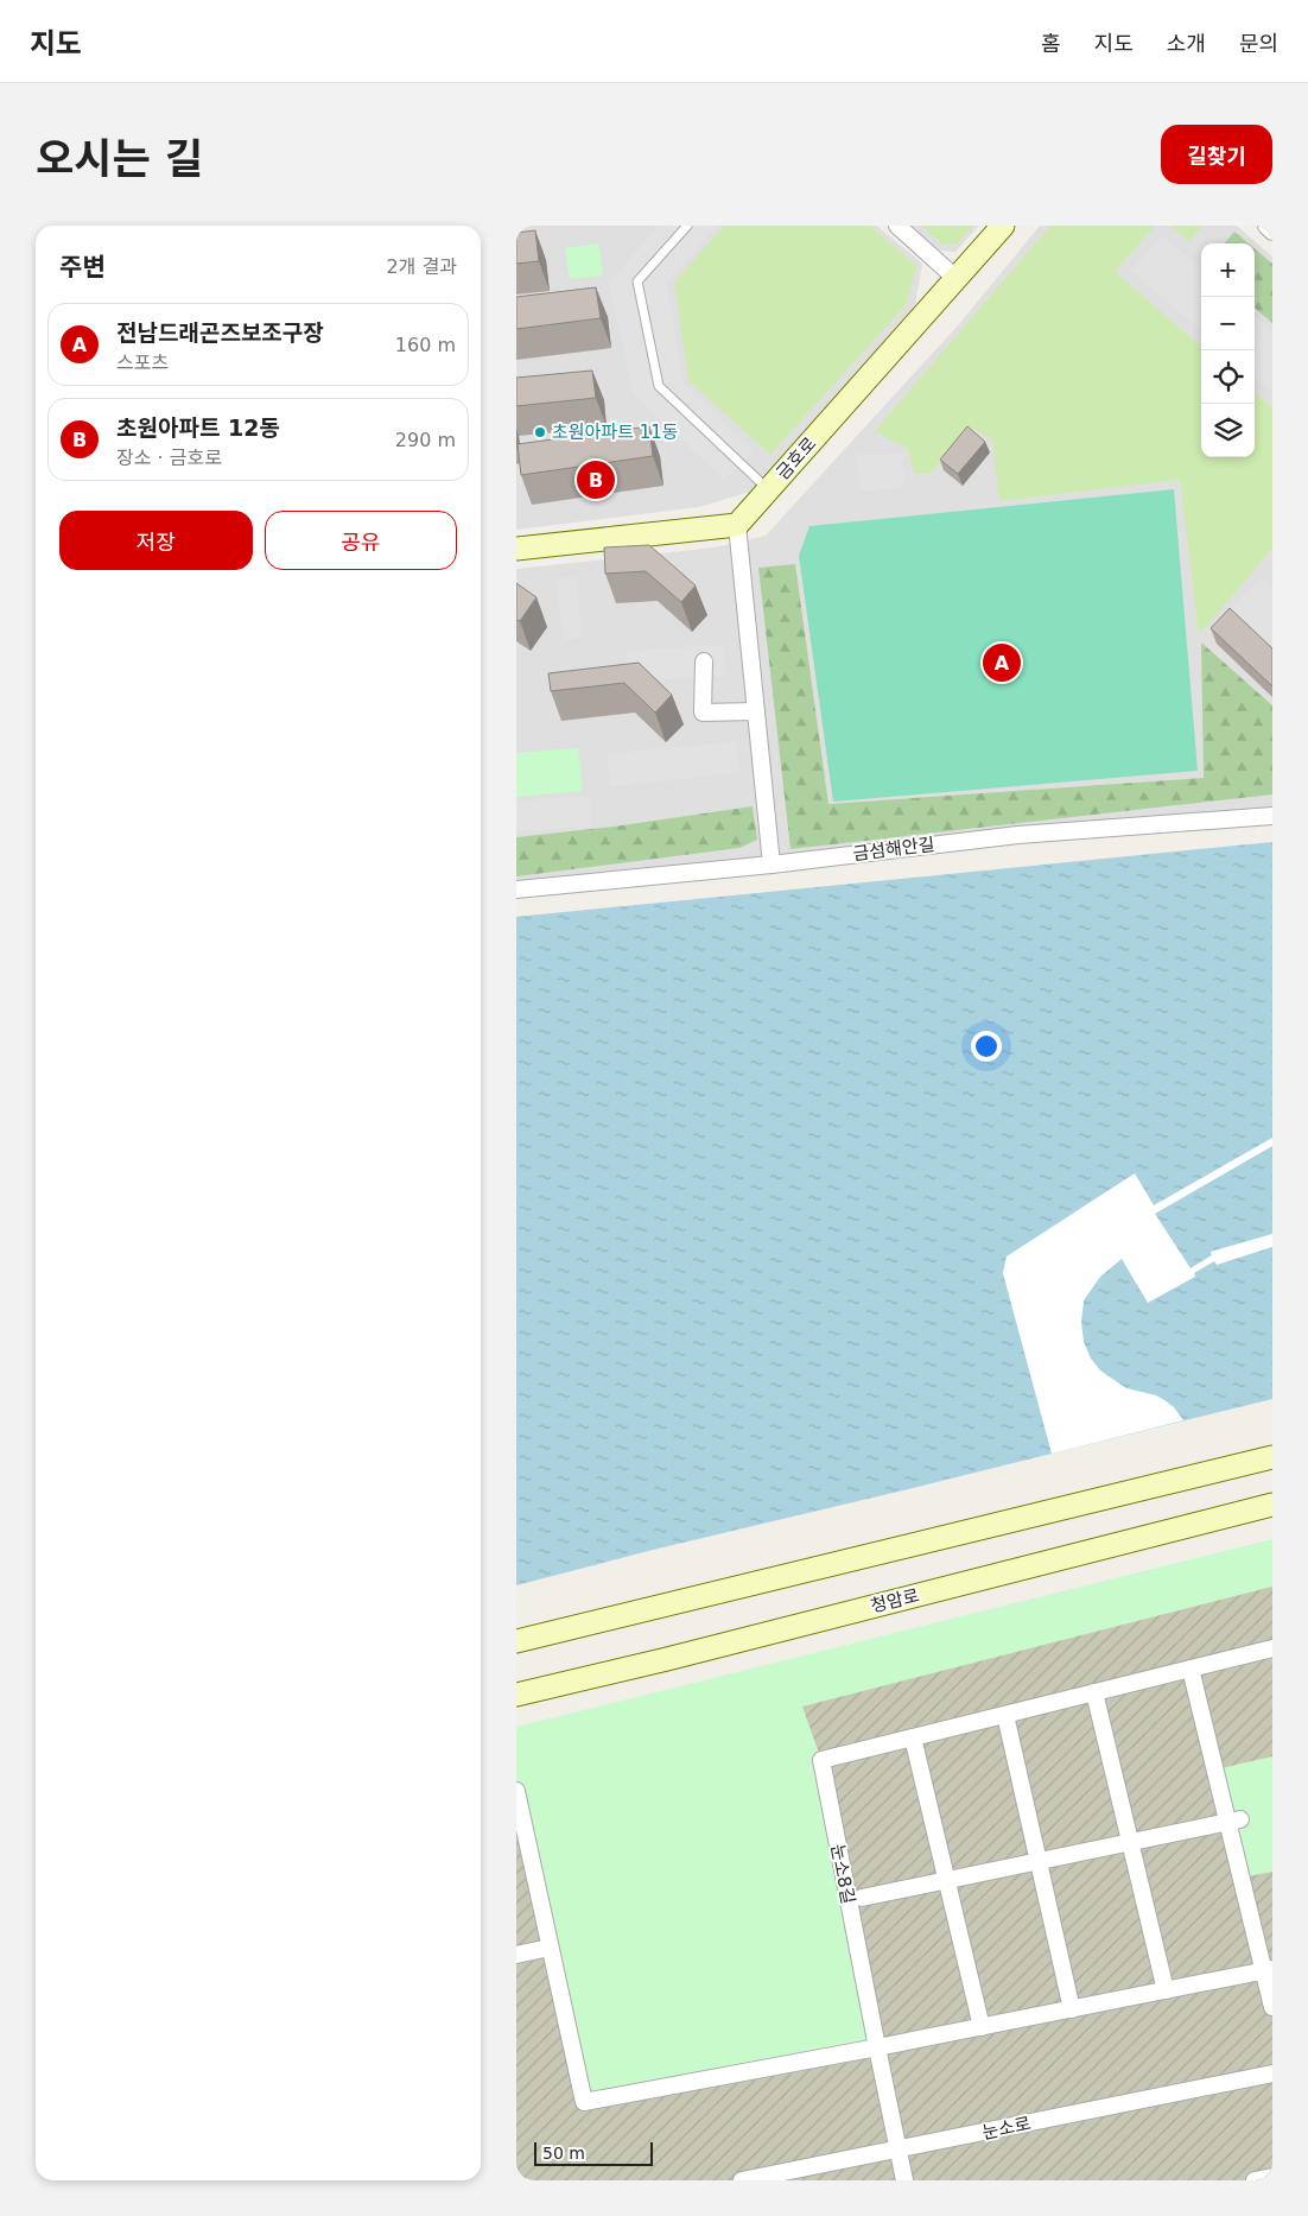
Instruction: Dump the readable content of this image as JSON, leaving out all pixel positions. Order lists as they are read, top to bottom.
{
  "streets": {
    "main road": ["금호로", "청암로"],
    "street": ["금섬해안길", "눈소8길", "눈소로"]
  },
  "places": ["초원아파트 11동"],
  "scale_bar": "50 m",
  "page": {
    "header": "지도",
    "nav": [
      "홈",
      "지도",
      "소개",
      "문의"
    ],
    "title": "오시는 길",
    "buttons": [
      "길찾기",
      ["저장", "공유"]
    ],
    "heading": ["주변", "2개 결과"],
    "map_buttons": ["+", "−"],
    "list": [
      {
        "mark": "A",
        "name": "전남드래곤즈보조구장",
        "note": "스포츠",
        "value": "160 m"
      },
      {
        "mark": "B",
        "name": "초원아파트 12동",
        "note": "장소 · 금호로",
        "value": "290 m"
      }
    ],
    "pins": ["B", "A"],
    "scale": "50 m"
  }
}
